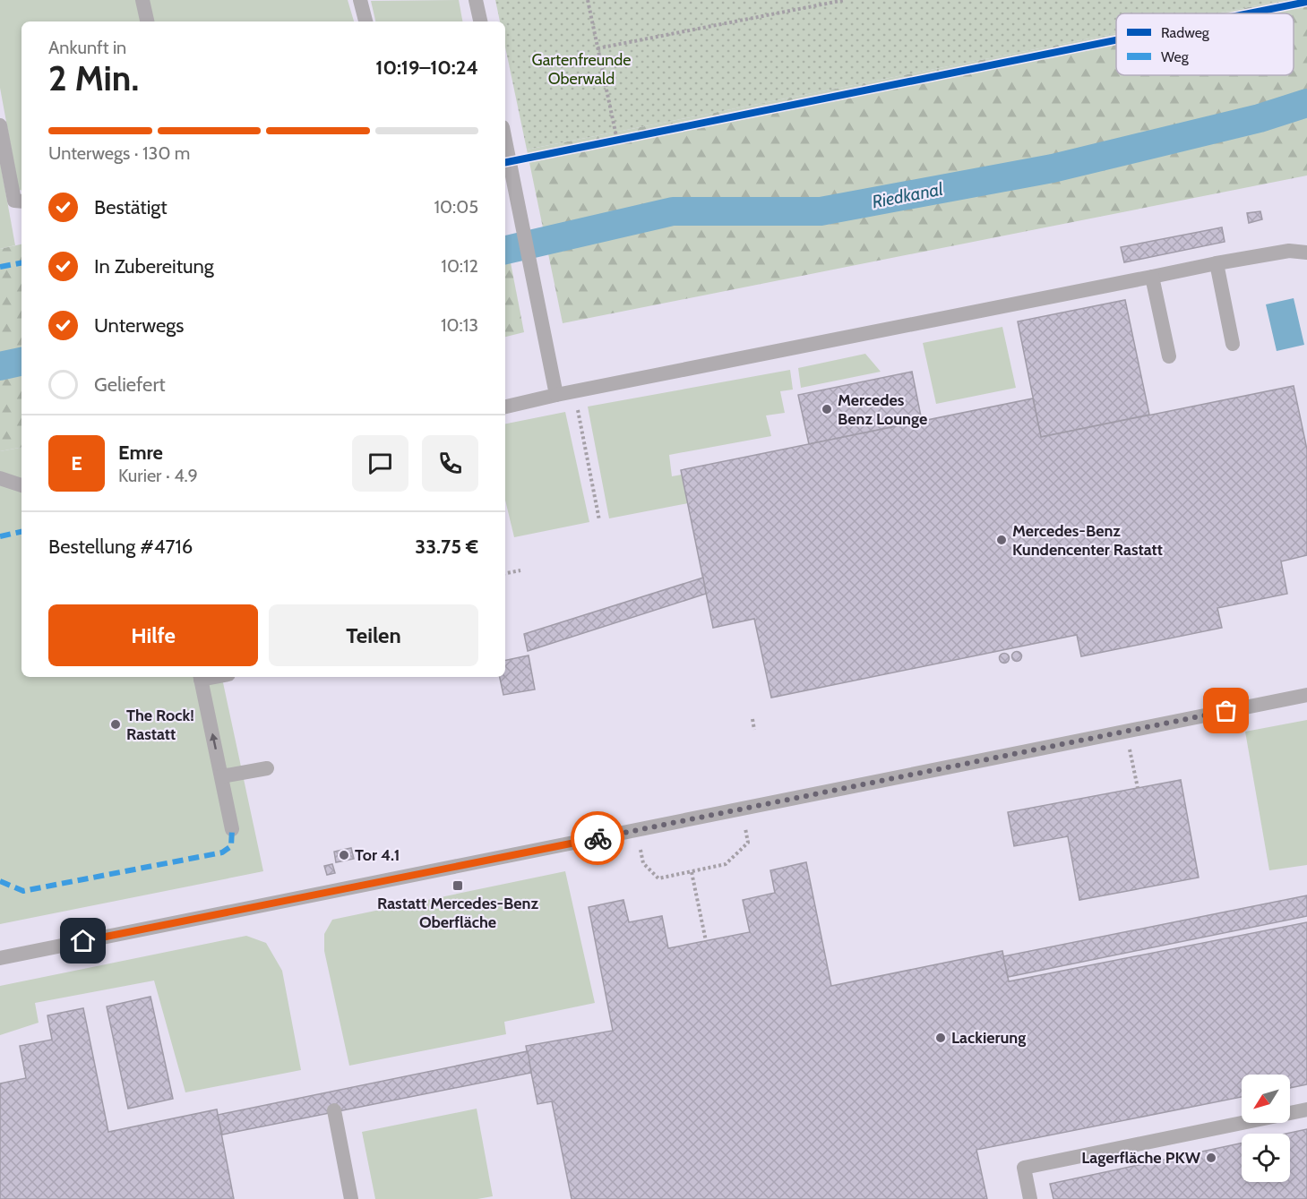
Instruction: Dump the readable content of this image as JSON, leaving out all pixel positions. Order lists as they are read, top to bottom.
{
  "water": ["Riedkanal"],
  "parks": ["Gartenfreunde Oberwald"],
  "places": {
    "other": [
      "Mercedes Benz Lounge",
      "Mercedes-Benz Kundencenter Rastatt",
      "The Rock! Rastatt",
      "Tor 4.1",
      "Lackierung",
      "Lagerfläche PKW"
    ],
    "transit": ["Rastatt Mercedes-Benz Oberfläche"]
  },
  "legend": ["Radweg", "Weg"],
  "north": "bottom left",
  "page": {
    "heading": ["2 Min.", "Ankunft in", "10:19–10:24"],
    "panel": [
      "Emre",
      "Kurier · 4.9",
      "Bestellung #4716",
      "33.75 €"
    ],
    "bar": "Unterwegs · 130 m",
    "list": [
      ["Bestätigt", "10:05"],
      ["In Zubereitung", "10:12"],
      ["Unterwegs", "10:13"],
      "Geliefert"
    ],
    "round": "E",
    "buttons": ["Hilfe", "Teilen"]
  }
}
